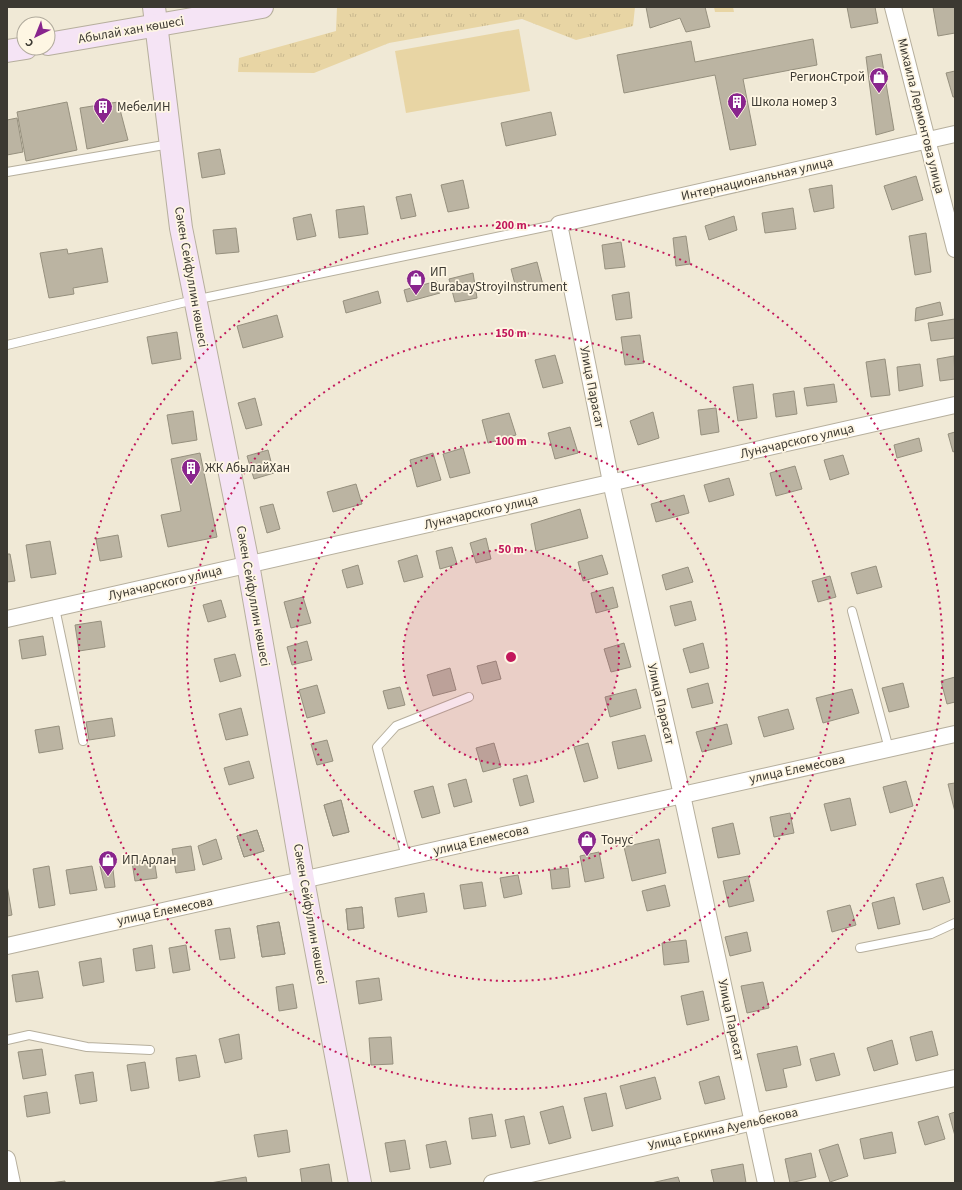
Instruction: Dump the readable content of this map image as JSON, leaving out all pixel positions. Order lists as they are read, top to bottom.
{
  "streets": {
    "street": [
      "Абылай хан көшесі",
      "Михаила Лермонтова улица",
      "Интернациональная улица",
      "Сәкен Сейфуллин көшесі",
      "Улица Парасат",
      "Луначарского улица",
      "улица Елемесова",
      "Улица Еркина Ауельбекова"
    ]
  },
  "crossings": [
    ["Абылай хан көшесі", "Сәкен Сейфуллин көшесі"],
    ["Михаила Лермонтова улица", "Интернациональная улица"],
    ["Интернациональная улица", "Улица Парасат"],
    ["Сәкен Сейфуллин көшесі", "Луначарского улица"],
    ["Сәкен Сейфуллин көшесі", "улица Елемесова"],
    ["Улица Парасат", "Луначарского улица"],
    ["Улица Парасат", "улица Елемесова"],
    ["Улица Парасат", "Улица Еркина Ауельбекова"]
  ],
  "places": {
    "shop": [
      "РегионСтрой",
      "ИП BurabayStroyiInstrument",
      "Тонус",
      "ИП Арлан"
    ],
    "building": ["Школа номер 3", "МебелИН", "ЖК АбылайХан"]
  },
  "north": "bottom left",
  "rings": [
    "200 m",
    "150 m",
    "100 m",
    "50 m"
  ]
}
